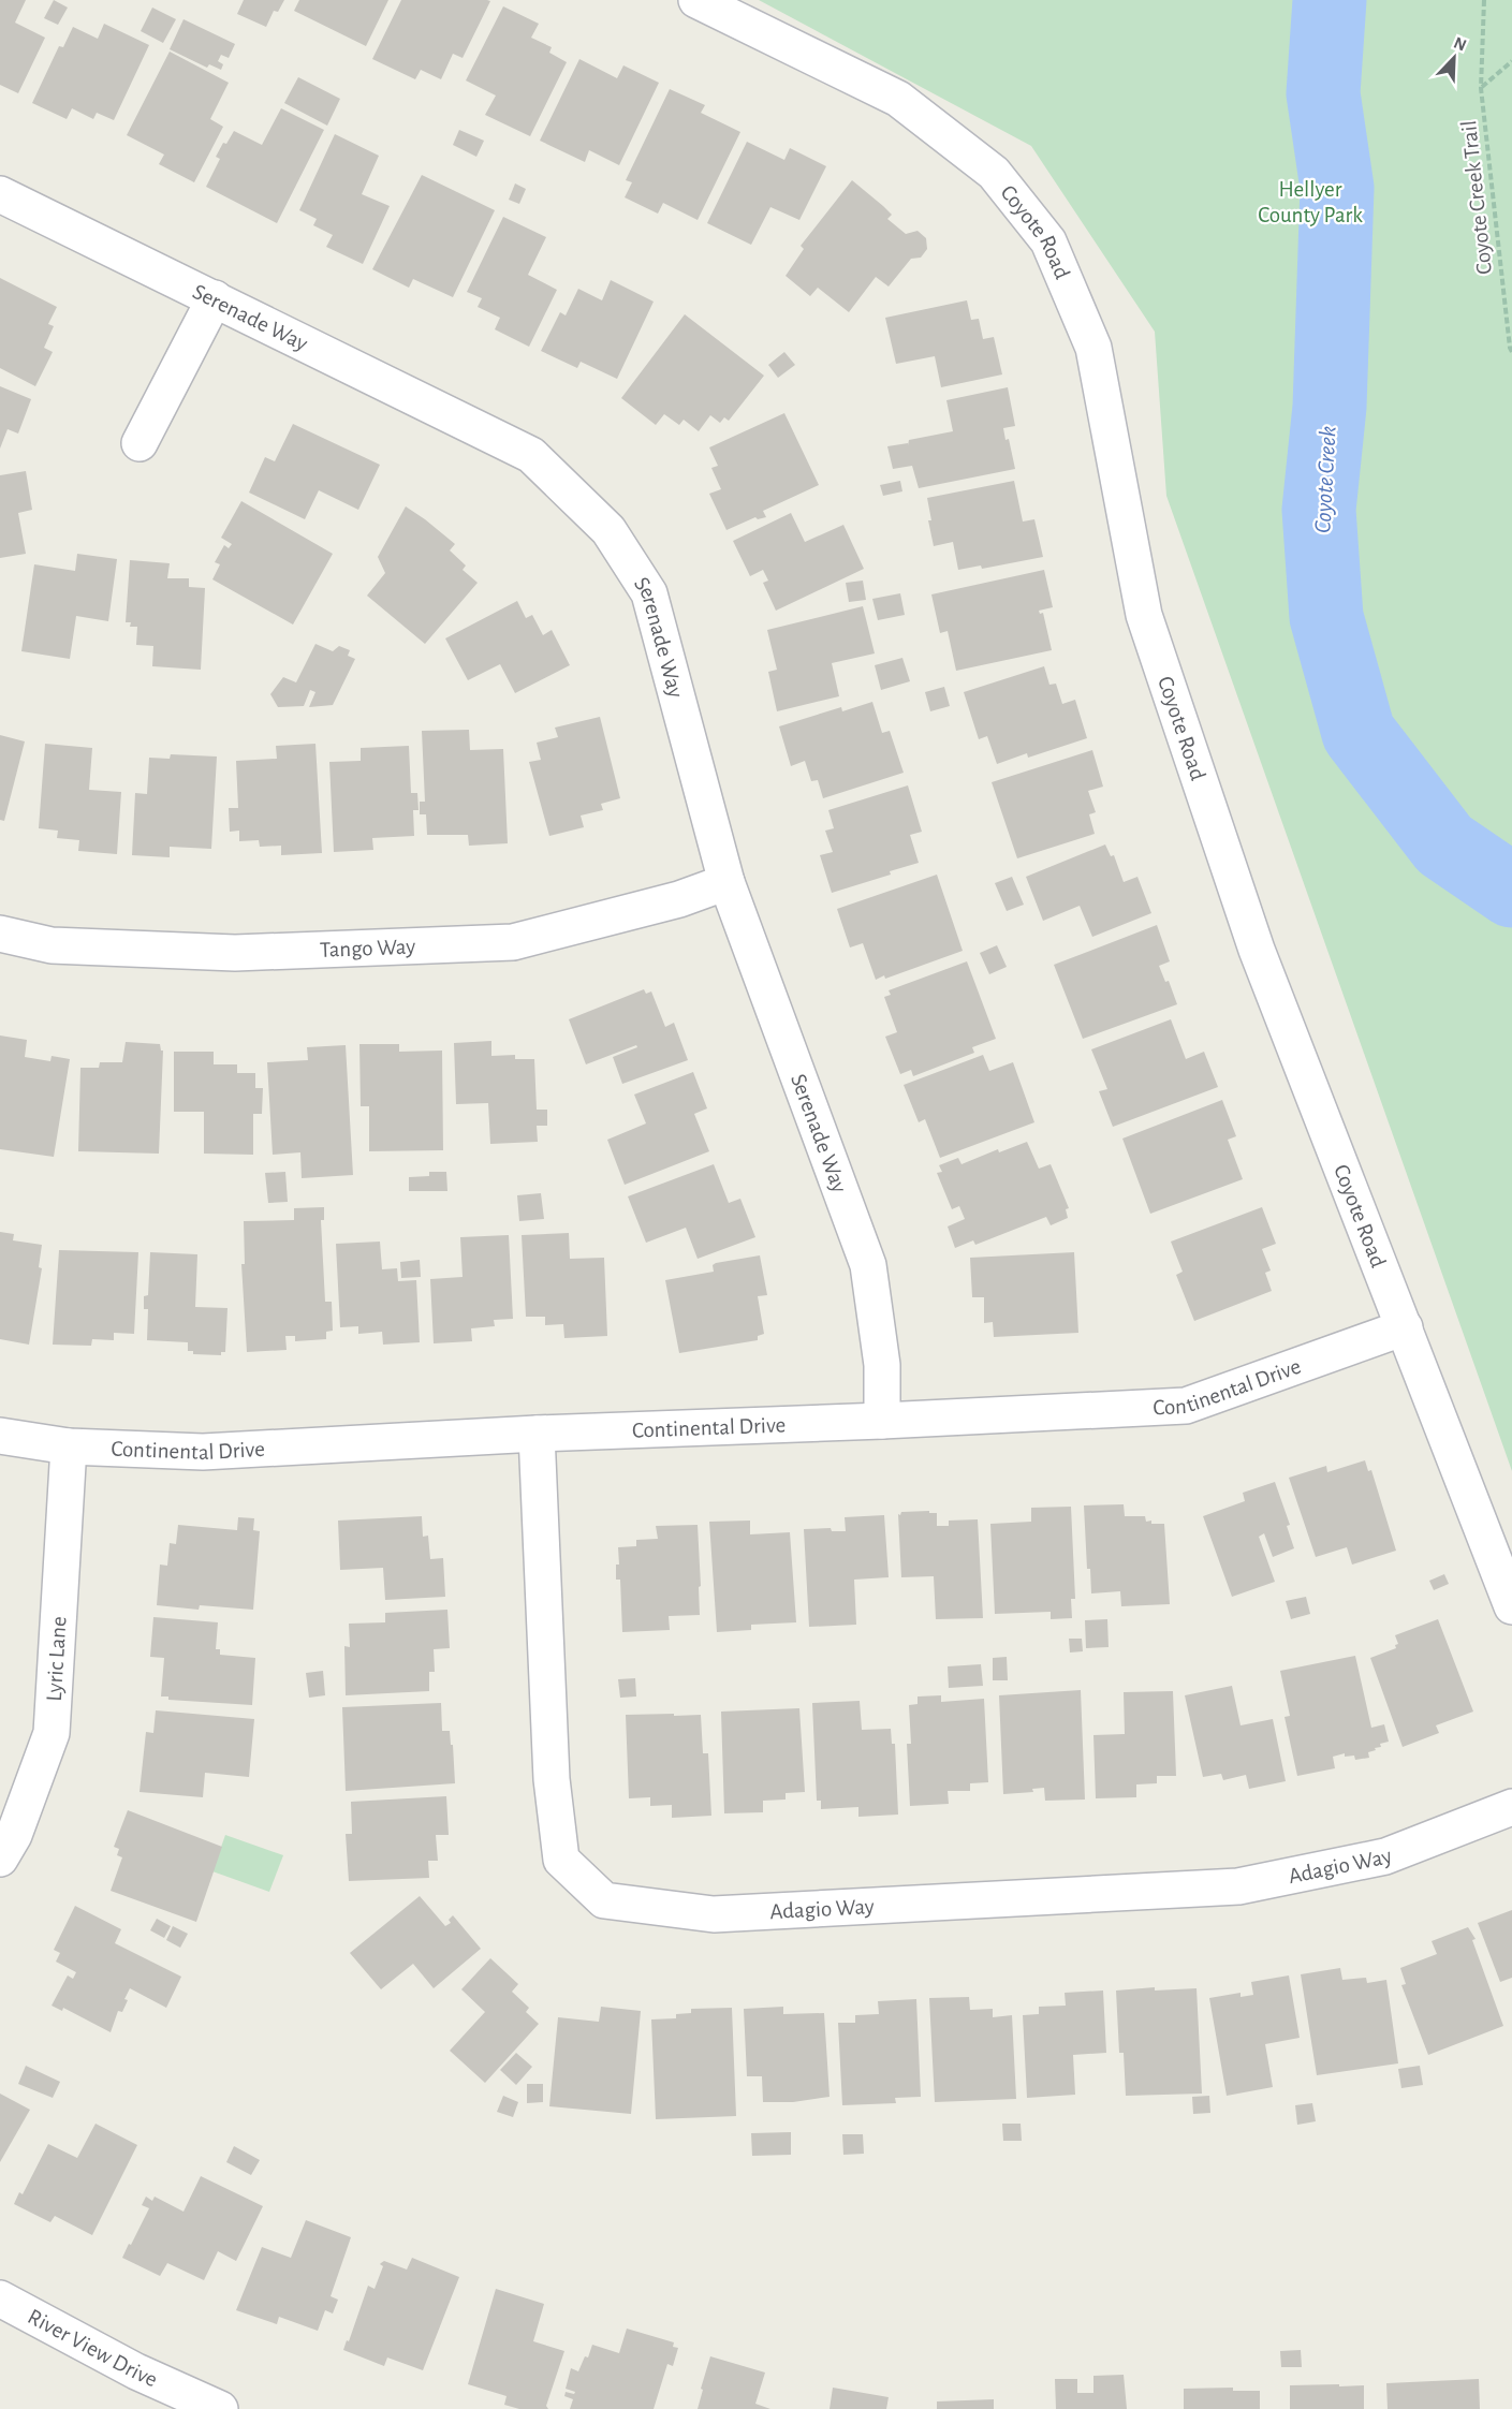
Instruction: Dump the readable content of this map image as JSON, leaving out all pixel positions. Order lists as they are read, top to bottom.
{
  "streets": {
    "street": [
      "Coyote Road",
      "Serenade Way",
      "Tango Way",
      "Continental Drive",
      "Lyric Lane",
      "Adagio Way",
      "River View Drive"
    ],
    "path": ["Coyote Creek Trail"]
  },
  "crossings": [
    ["Coyote Road", "Continental Drive"],
    ["Serenade Way", "Tango Way"],
    ["Serenade Way", "Continental Drive"],
    ["Continental Drive", "Lyric Lane"],
    ["Continental Drive", "Adagio Way"]
  ],
  "water": ["Coyote Creek"],
  "parks": ["Hellyer County Park"],
  "north": "top right"
}
